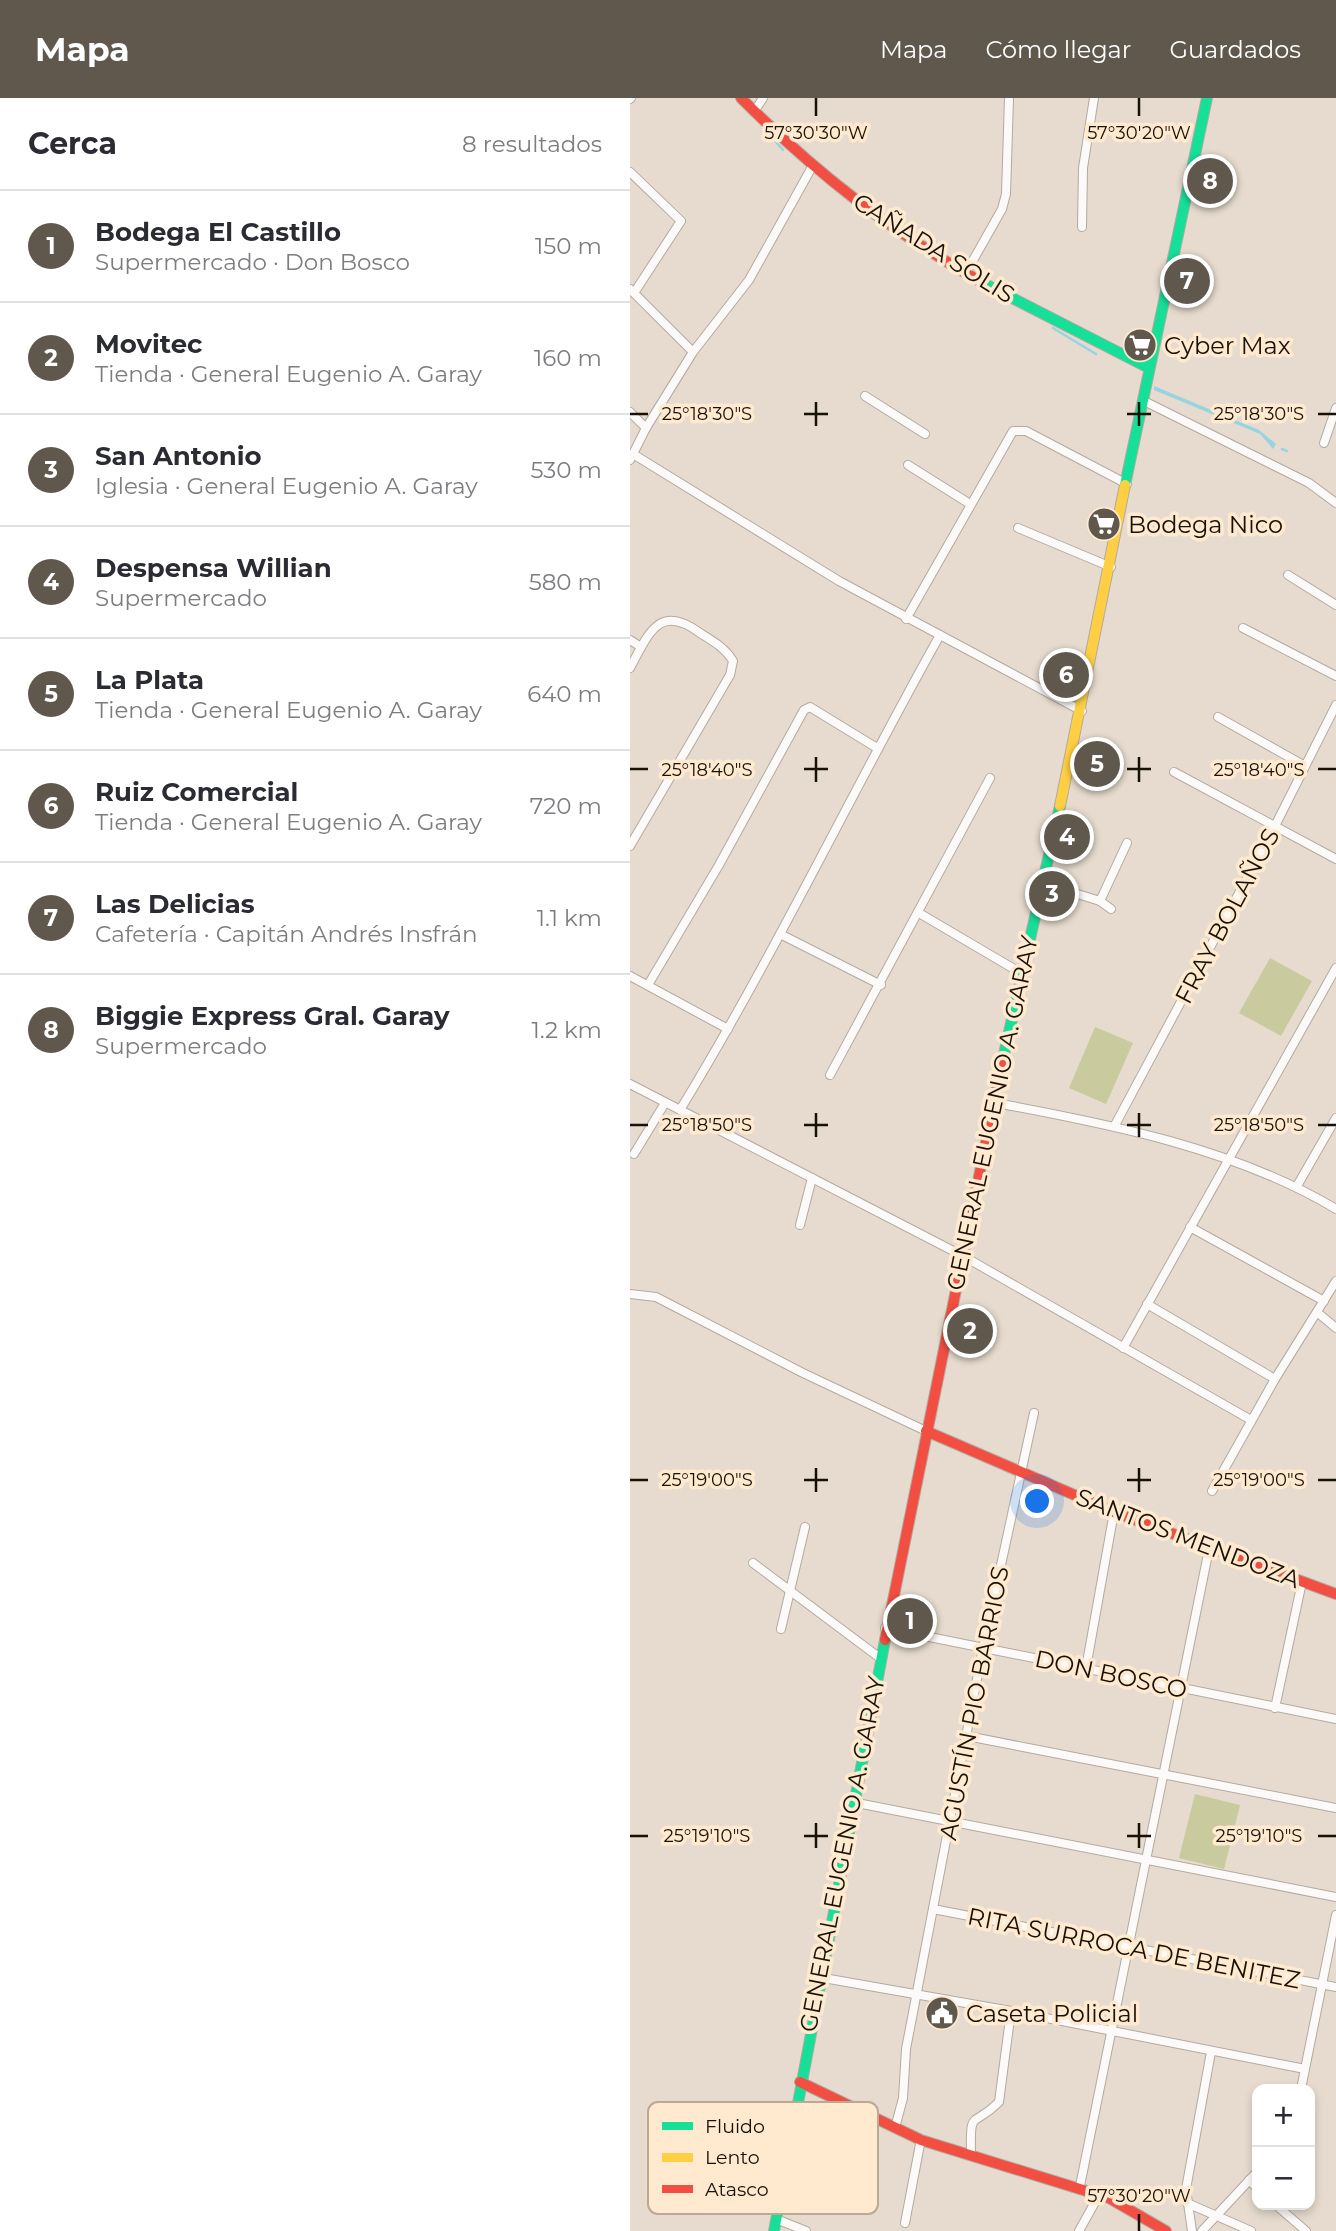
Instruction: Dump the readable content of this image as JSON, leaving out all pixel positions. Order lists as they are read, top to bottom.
{
  "streets": {
    "main road": ["CAÑADA SOLIS", "GENERAL EUGENIO A. GARAY", "SANTOS MENDOZA"],
    "street": [
      "FRAY BOLAÑOS",
      "DON BOSCO",
      "AGUSTÍN PIO BARRIOS",
      "RITA SURROCA DE BENITEZ"
    ]
  },
  "crossings": [
    ["CAÑADA SOLIS", "GENERAL EUGENIO A. GARAY"],
    ["GENERAL EUGENIO A. GARAY", "SANTOS MENDOZA"],
    ["GENERAL EUGENIO A. GARAY", "DON BOSCO"],
    ["SANTOS MENDOZA", "AGUSTÍN PIO BARRIOS"],
    ["DON BOSCO", "AGUSTÍN PIO BARRIOS"],
    ["AGUSTÍN PIO BARRIOS", "RITA SURROCA DE BENITEZ"]
  ],
  "places": {
    "supermarket": ["Cyber Max", "Bodega Nico"],
    "public building": ["Caseta Policial"]
  },
  "legend": ["Fluido", "Lento", "Atasco"],
  "page": {
    "header": "Mapa",
    "nav": ["Mapa", "Cómo llegar", "Guardados"],
    "heading": ["Cerca", "8 resultados"],
    "pins": [
      "8",
      "7",
      "6",
      "5",
      "4",
      "3",
      "2",
      "1"
    ],
    "list": [
      {
        "mark": "1",
        "name": "Bodega El Castillo",
        "note": "Supermercado · Don Bosco",
        "value": "150 m"
      },
      {
        "mark": "2",
        "name": "Movitec",
        "note": "Tienda · General Eugenio A. Garay",
        "value": "160 m"
      },
      {
        "mark": "3",
        "name": "San Antonio",
        "note": "Iglesia · General Eugenio A. Garay",
        "value": "530 m"
      },
      {
        "mark": "4",
        "name": "Despensa Willian",
        "note": "Supermercado",
        "value": "580 m"
      },
      {
        "mark": "5",
        "name": "La Plata",
        "note": "Tienda · General Eugenio A. Garay",
        "value": "640 m"
      },
      {
        "mark": "6",
        "name": "Ruiz Comercial",
        "note": "Tienda · General Eugenio A. Garay",
        "value": "720 m"
      },
      {
        "mark": "7",
        "name": "Las Delicias",
        "note": "Cafetería · Capitán Andrés Insfrán",
        "value": "1.1 km"
      },
      {
        "mark": "8",
        "name": "Biggie Express Gral. Garay",
        "note": "Supermercado",
        "value": "1.2 km"
      }
    ],
    "map_buttons": ["+", "−"]
  },
  "coordinates": [
    "57°30'30\"W",
    "57°30'20\"W",
    "25°18'30\"S",
    "25°18'40\"S",
    "25°18'50\"S",
    "25°19'00\"S",
    "25°19'10\"S"
  ]
}
